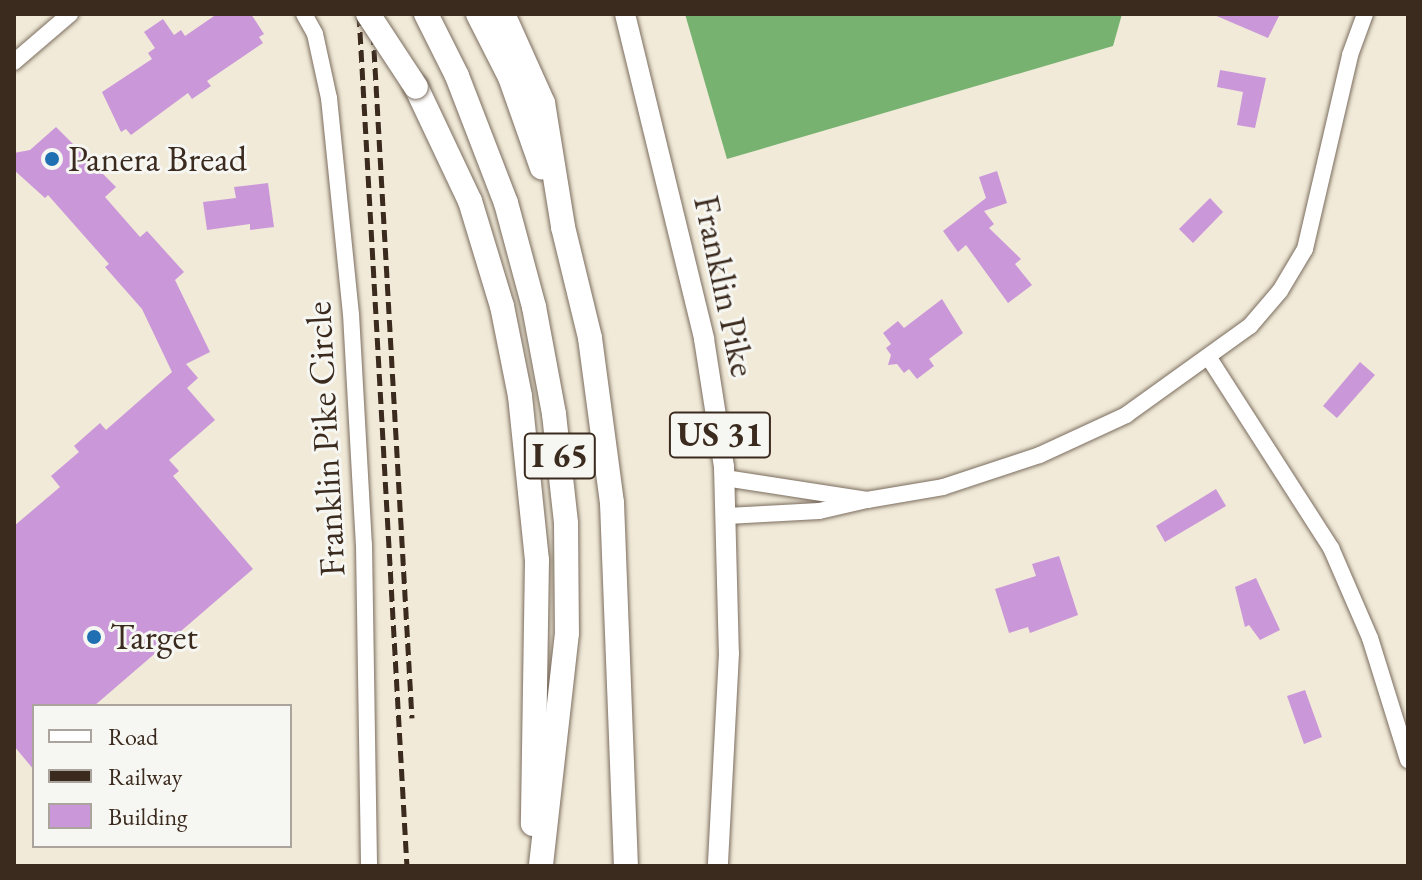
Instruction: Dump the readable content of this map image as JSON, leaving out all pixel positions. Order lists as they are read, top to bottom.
{
  "streets": {
    "highway": ["I 65"],
    "main road": ["Franklin Pike", "US 31"],
    "street": ["Franklin Pike Circle"]
  },
  "places": ["Panera Bread", "Target"],
  "legend": ["Road", "Railway", "Building"]
}
